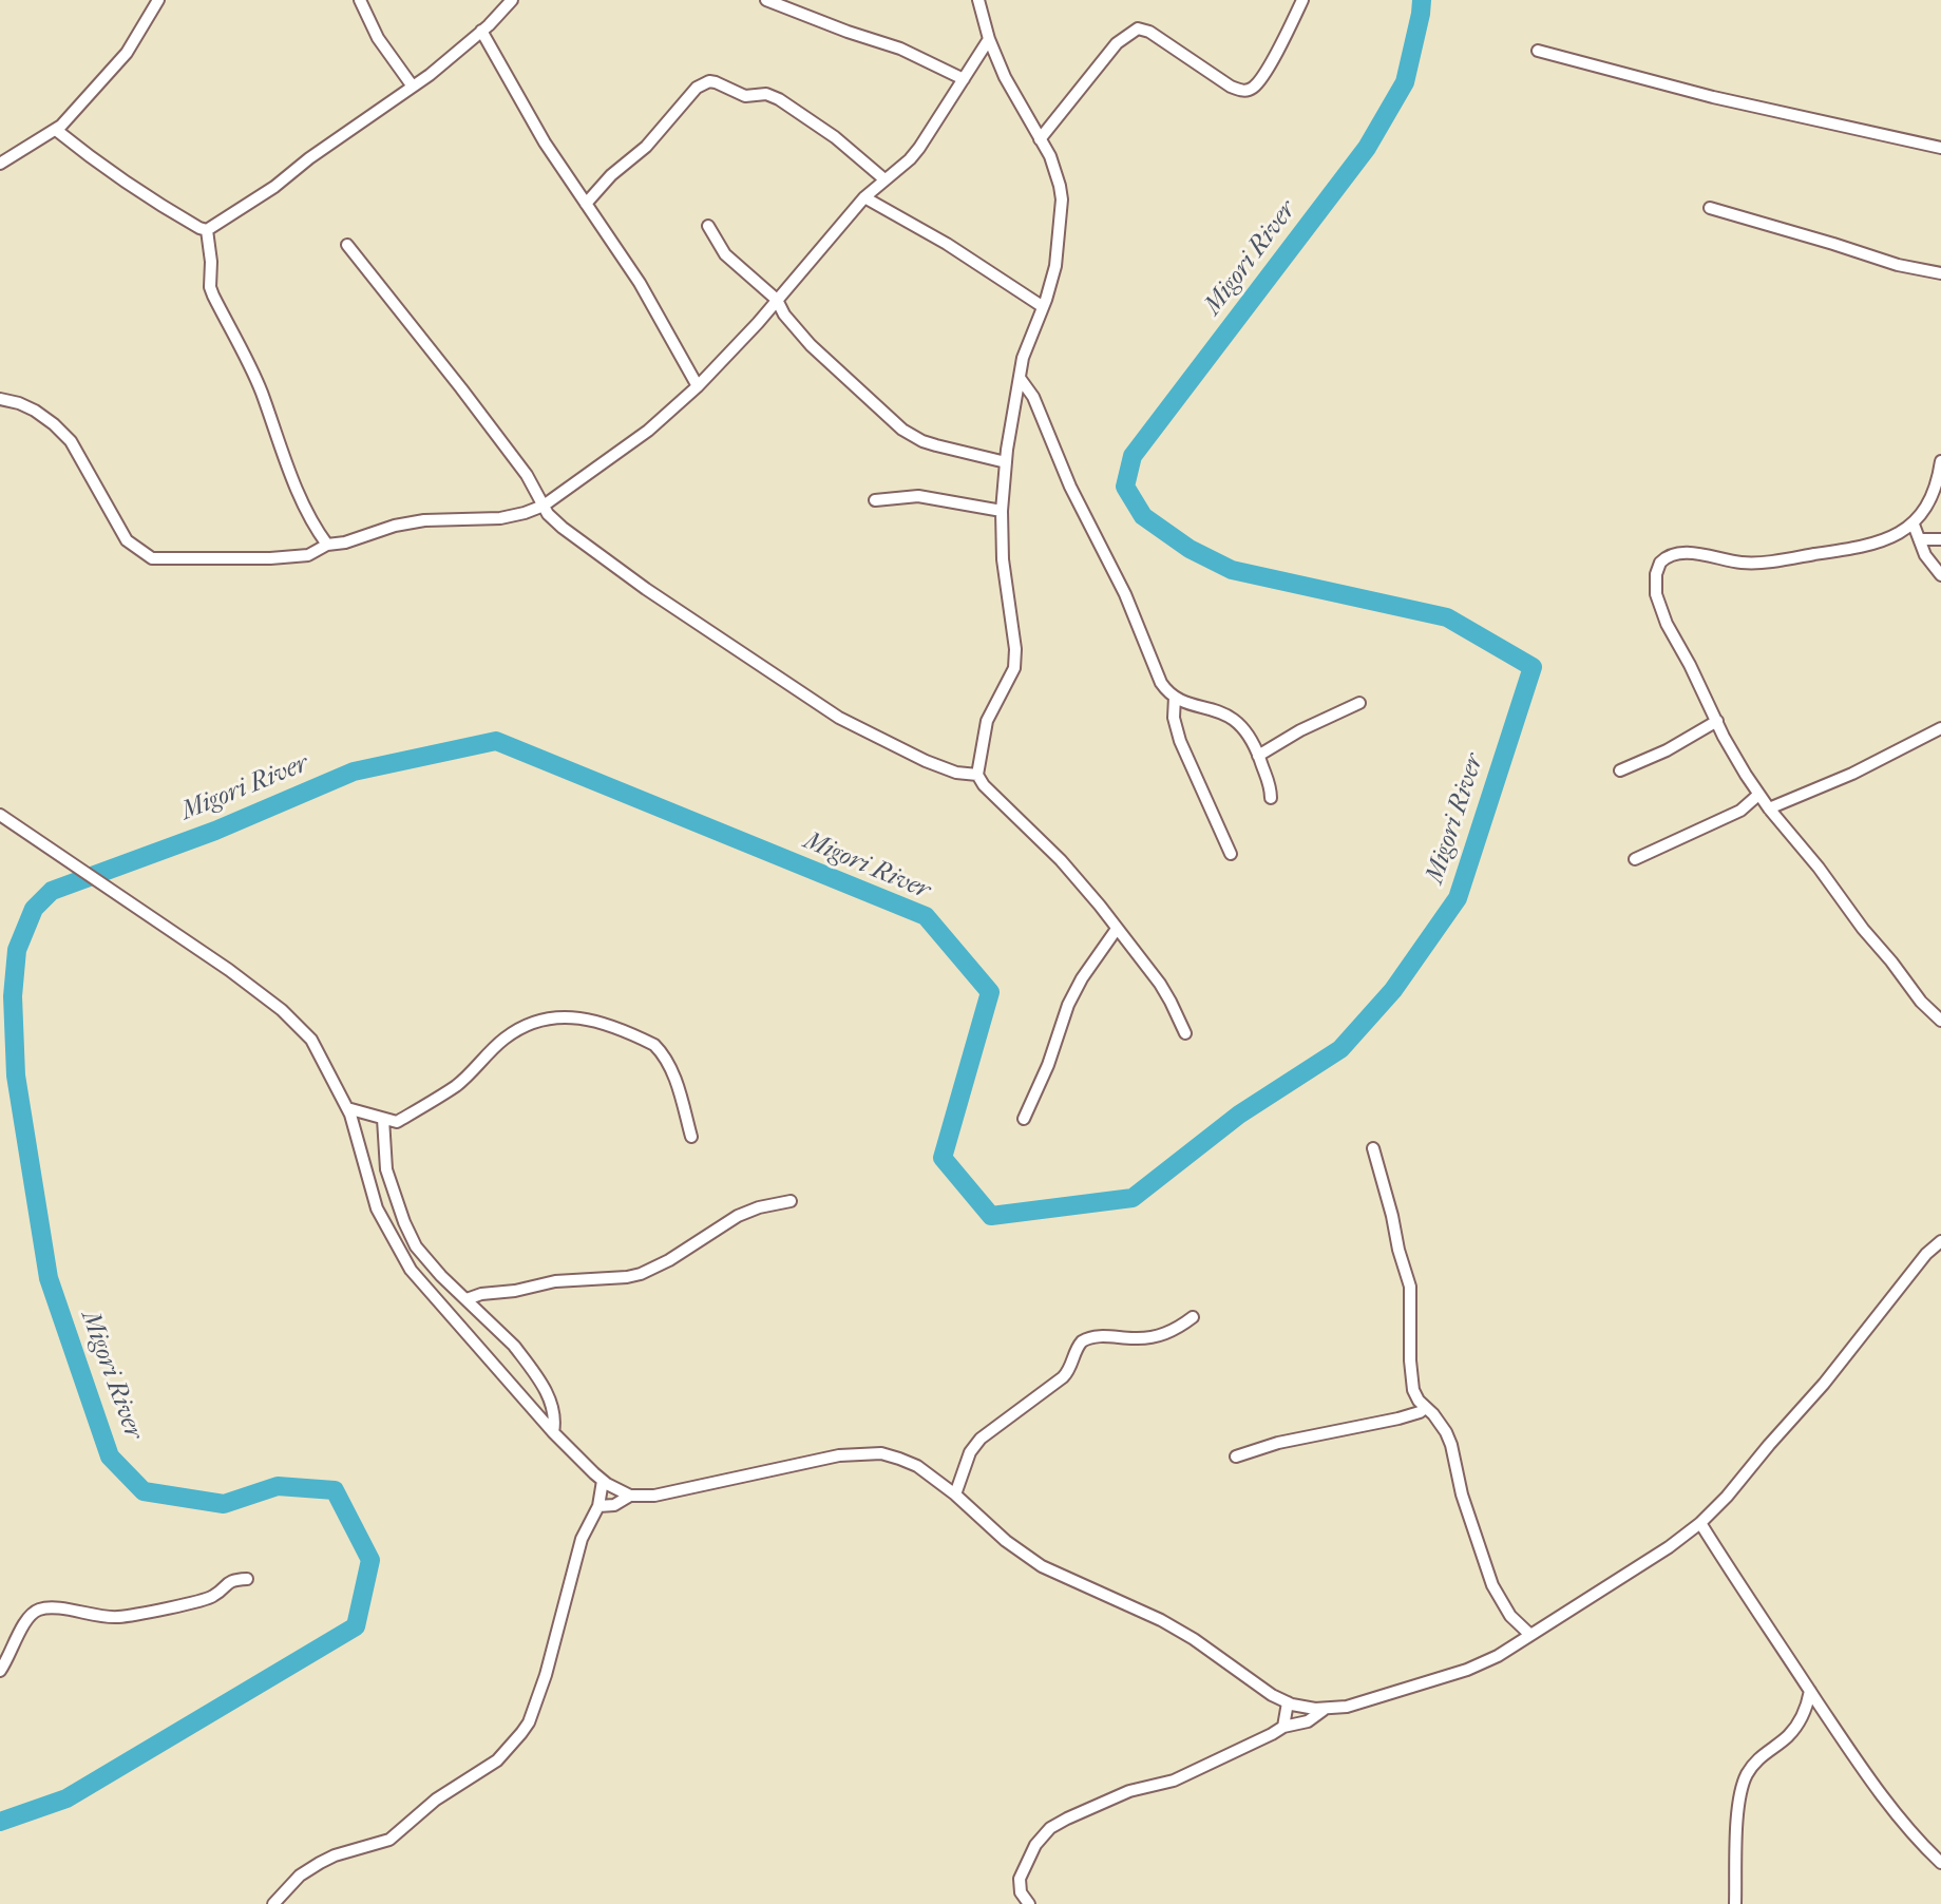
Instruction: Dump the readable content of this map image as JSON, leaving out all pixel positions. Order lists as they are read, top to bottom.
{
  "water": ["Migori River"]
}
